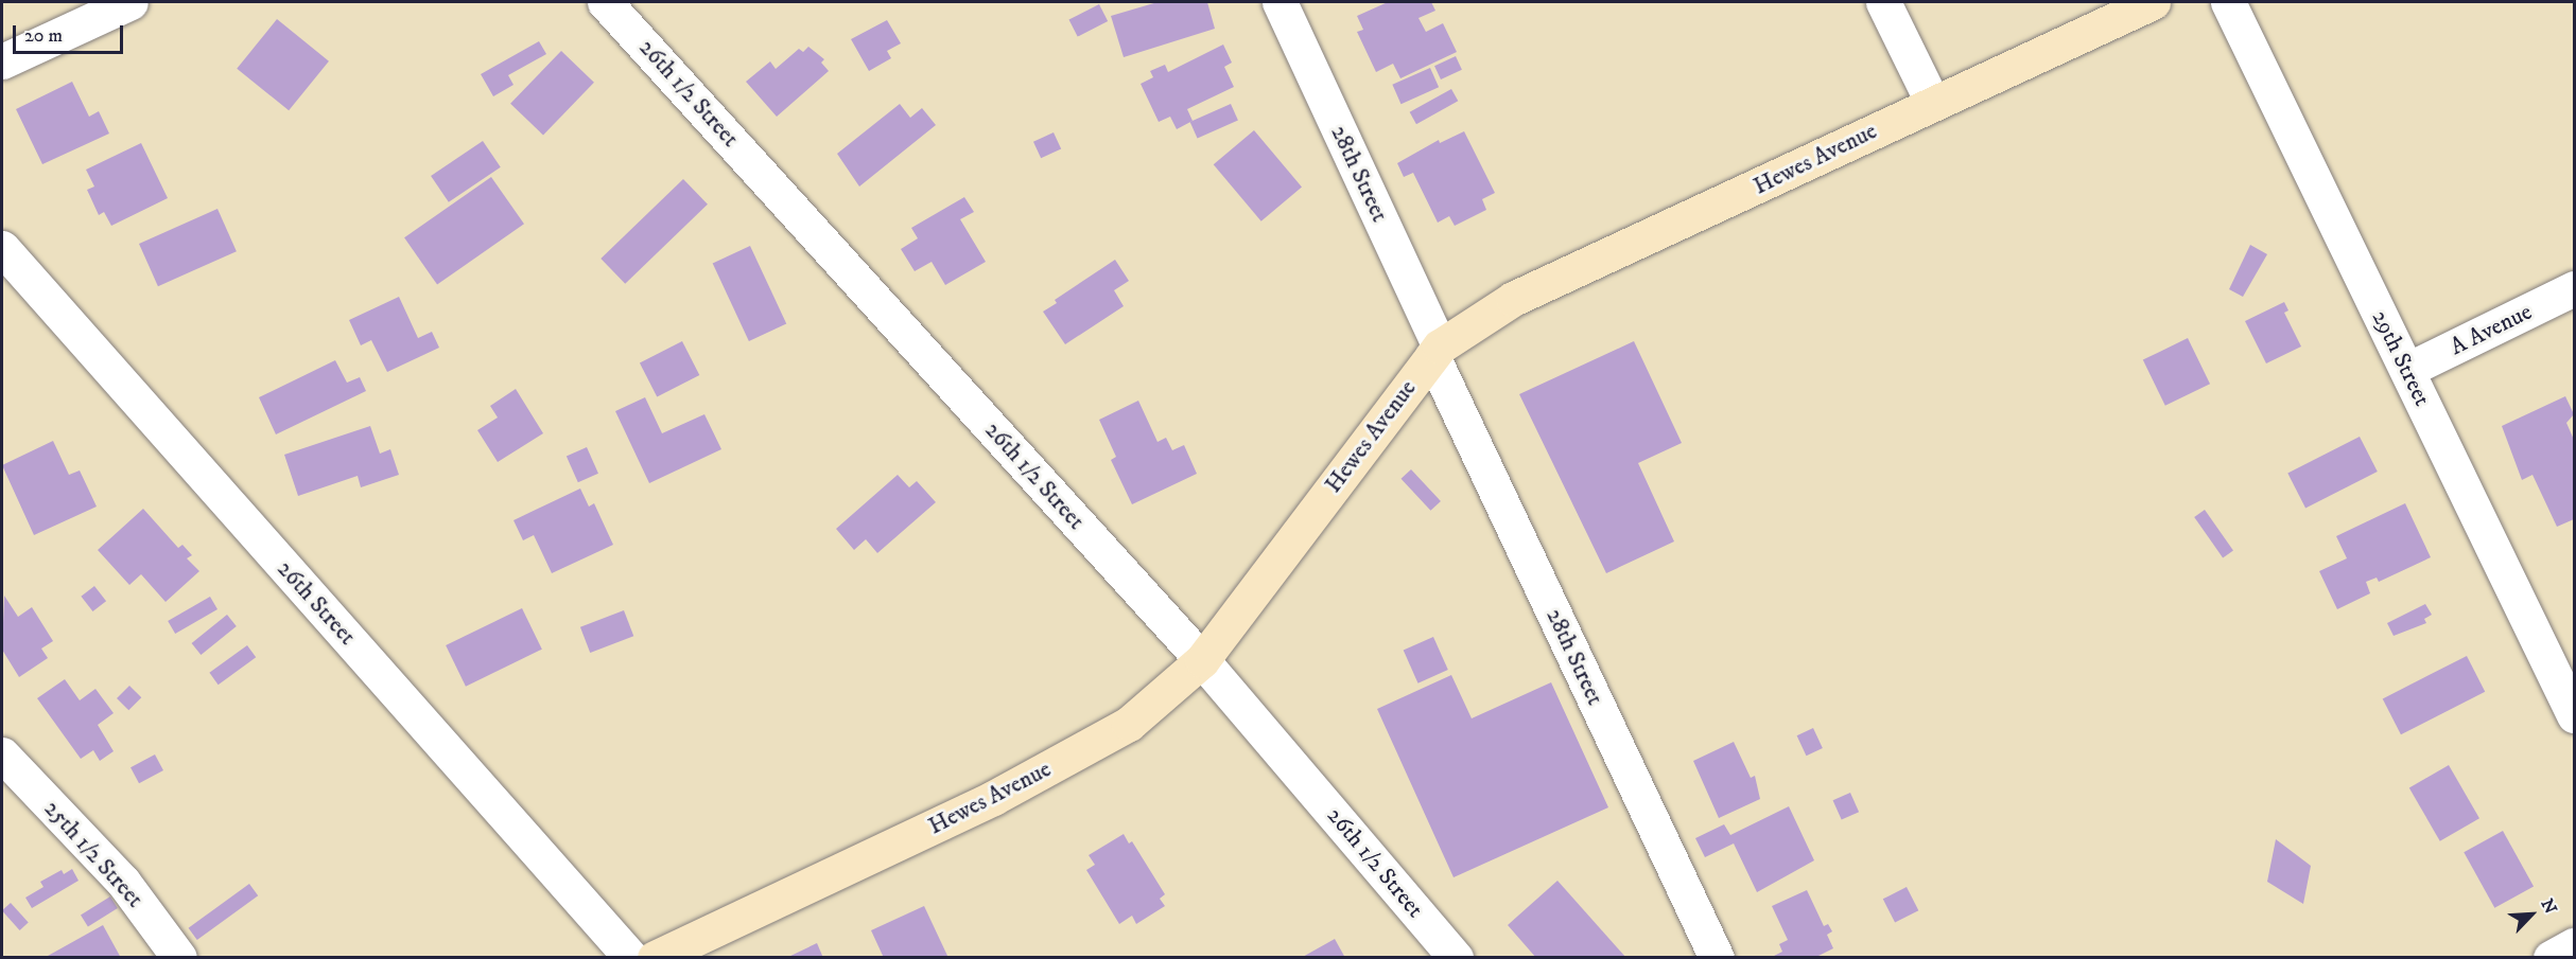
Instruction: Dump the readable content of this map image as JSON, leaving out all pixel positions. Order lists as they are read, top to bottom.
{
  "streets": {
    "main road": ["Hewes Avenue"],
    "street": [
      "26th 1/2 Street",
      "28th Street",
      "A Avenue",
      "29th Street",
      "26th Street",
      "25th 1/2 Street"
    ]
  },
  "crossings": [
    ["26th 1/2 Street", "Hewes Avenue"],
    ["Hewes Avenue", "28th Street"],
    ["A Avenue", "29th Street"]
  ],
  "scale_bar": "20 m",
  "north": "top right"
}
